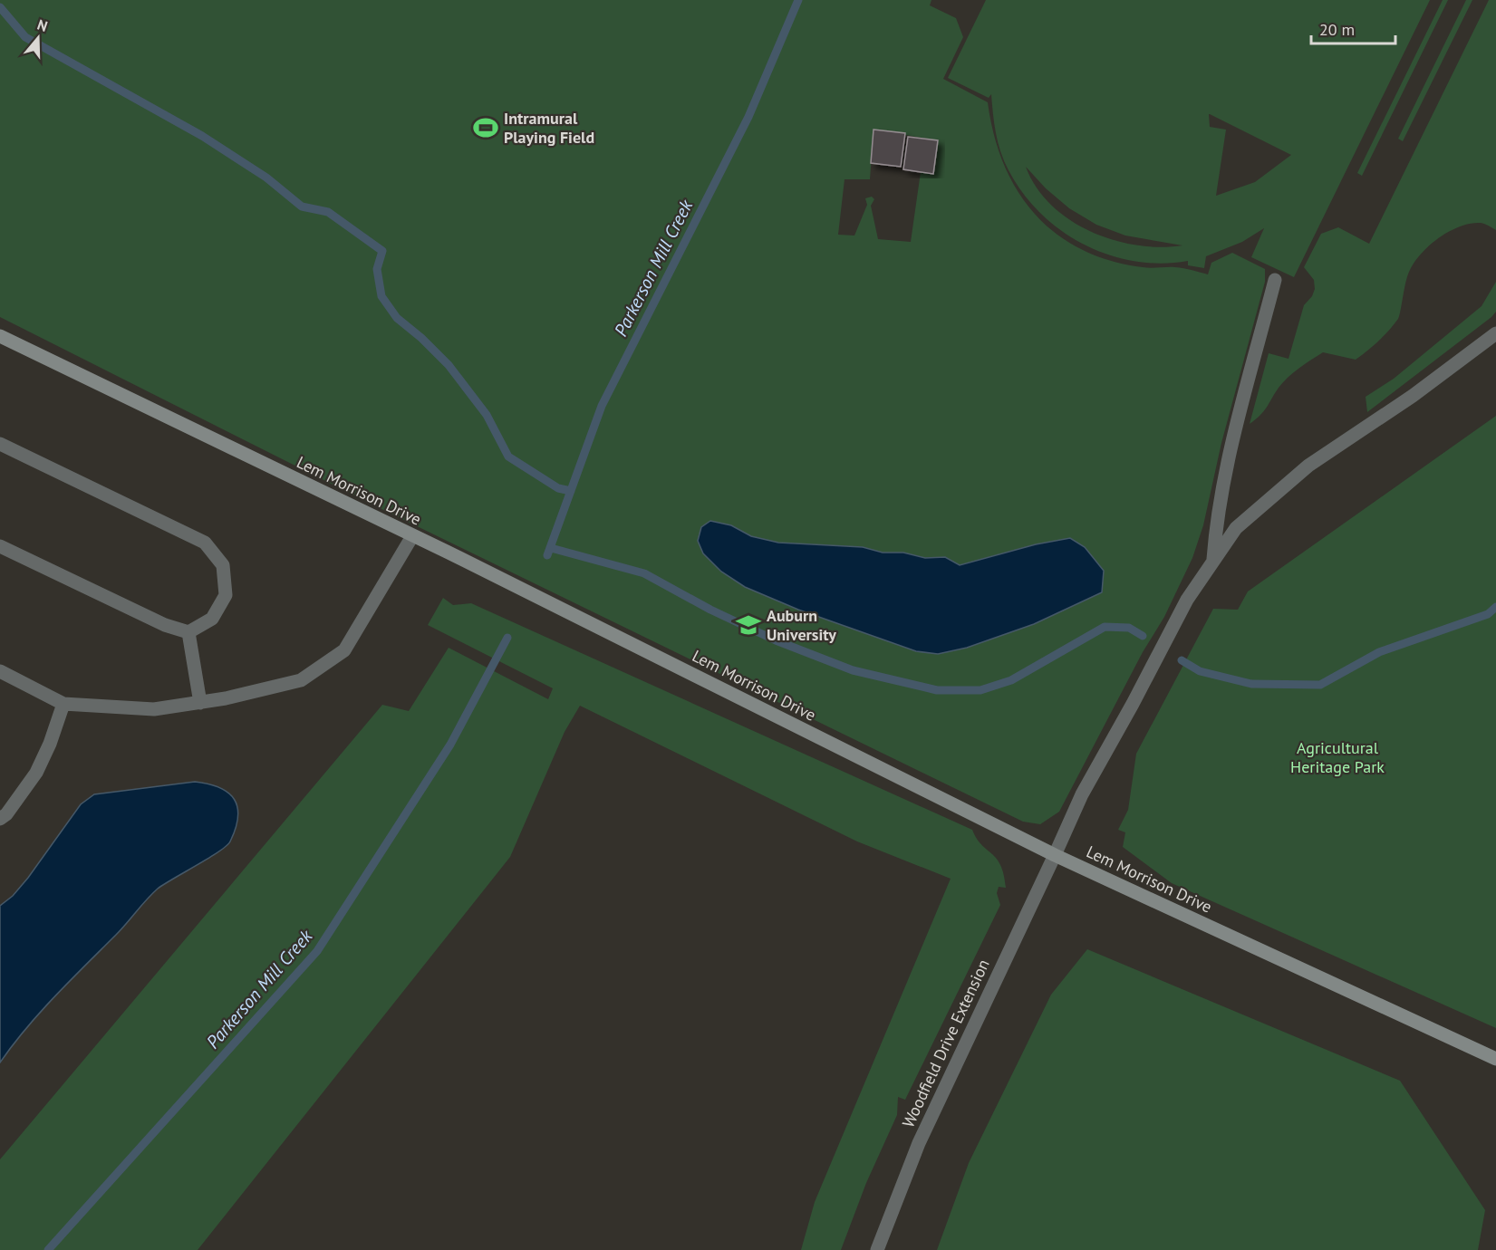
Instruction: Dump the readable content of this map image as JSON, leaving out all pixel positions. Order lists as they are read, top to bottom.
{
  "streets": {
    "street": ["Lem Morrison Drive", "Woodfield Drive Extension"]
  },
  "crossings": [
    ["Lem Morrison Drive", "Woodfield Drive Extension"]
  ],
  "water": ["Parkerson Mill Creek"],
  "parks": ["Agricultural Heritage Park"],
  "places": {
    "sports": ["Intramural Playing Field"],
    "school or university": ["Auburn University"]
  },
  "scale_bar": "20 m",
  "north": "top"
}
